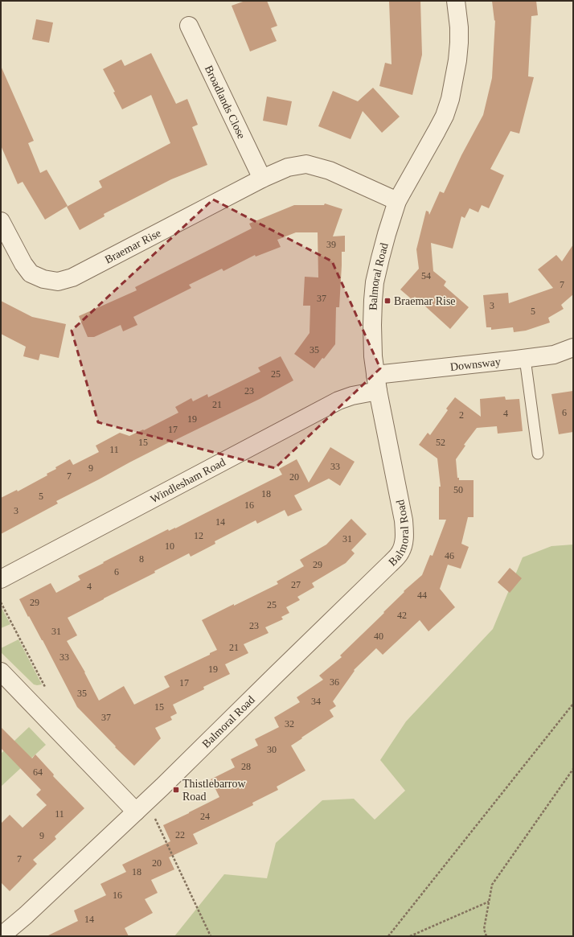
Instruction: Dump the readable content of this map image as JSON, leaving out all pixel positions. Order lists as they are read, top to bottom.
{
  "streets": {
    "street": [
      "Broadlands Close",
      "Braemar Rise",
      "Balmoral Road",
      "Downsway",
      "Windlesham Road"
    ]
  },
  "crossings": [
    ["Broadlands Close", "Braemar Rise"],
    ["Braemar Rise", "Balmoral Road"],
    ["Balmoral Road", "Downsway"],
    ["Balmoral Road", "Windlesham Road"],
    ["Downsway", "Windlesham Road"]
  ],
  "places": {
    "transit": ["Braemar Rise", "Thistlebarrow Road"]
  },
  "house_numbers": [
    "39",
    "54",
    "7",
    "37",
    "3",
    "5",
    "35",
    "25",
    "23",
    "21",
    "6",
    "4",
    "2",
    "19",
    "17",
    "15",
    "52",
    "11",
    "33",
    "9",
    "7",
    "20",
    "50",
    "18",
    "5",
    "16",
    "3",
    "14",
    "12",
    "31",
    "10",
    "46",
    "8",
    "29",
    "6",
    "27",
    "4",
    "44",
    "29",
    "25",
    "42",
    "23",
    "31",
    "40",
    "21",
    "33",
    "19",
    "36",
    "17",
    "35",
    "34",
    "15",
    "37",
    "32",
    "30",
    "28",
    "64",
    "11",
    "24",
    "22",
    "9",
    "7",
    "20",
    "18",
    "16",
    "14"
  ]
}
